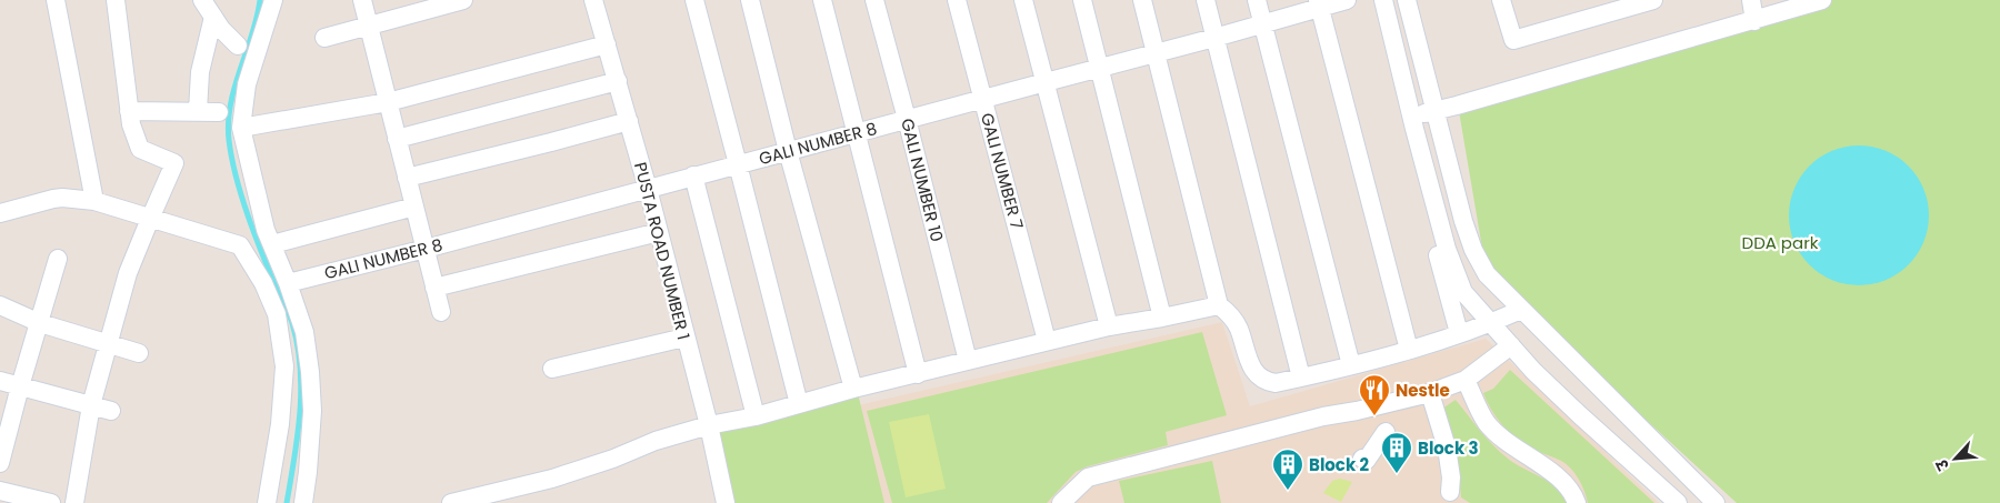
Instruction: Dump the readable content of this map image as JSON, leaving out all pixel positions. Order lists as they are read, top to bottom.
{
  "streets": {
    "street": [
      "GALI NUMBER 8",
      "GALI NUMBER 7",
      "GALI NUMBER 10",
      "PUSTA ROAD NUMBER 1"
    ]
  },
  "crossings": [
    ["GALI NUMBER 8", "GALI NUMBER 7"],
    ["GALI NUMBER 8", "GALI NUMBER 10"],
    ["GALI NUMBER 8", "PUSTA ROAD NUMBER 1"]
  ],
  "parks": ["DDA park"],
  "places": {
    "restaurant": ["Nestle"],
    "building": ["Block 3", "Block 2"]
  },
  "north": "bottom left"
}
